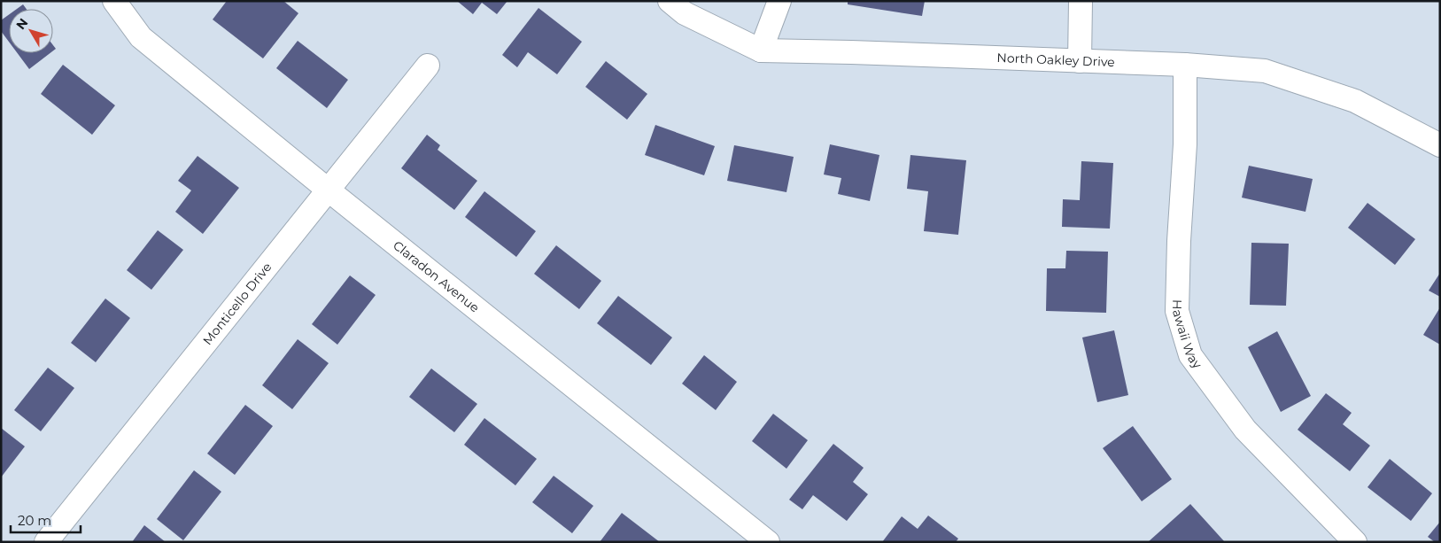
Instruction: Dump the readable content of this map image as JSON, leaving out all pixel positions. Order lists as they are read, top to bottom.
{
  "streets": {
    "street": [
      "North Oakley Drive",
      "Claradon Avenue",
      "Monticello Drive",
      "Hawaii Way"
    ]
  },
  "crossings": [
    ["North Oakley Drive", "Hawaii Way"],
    ["Claradon Avenue", "Monticello Drive"]
  ],
  "scale_bar": "20 m",
  "north": "top left"
}
